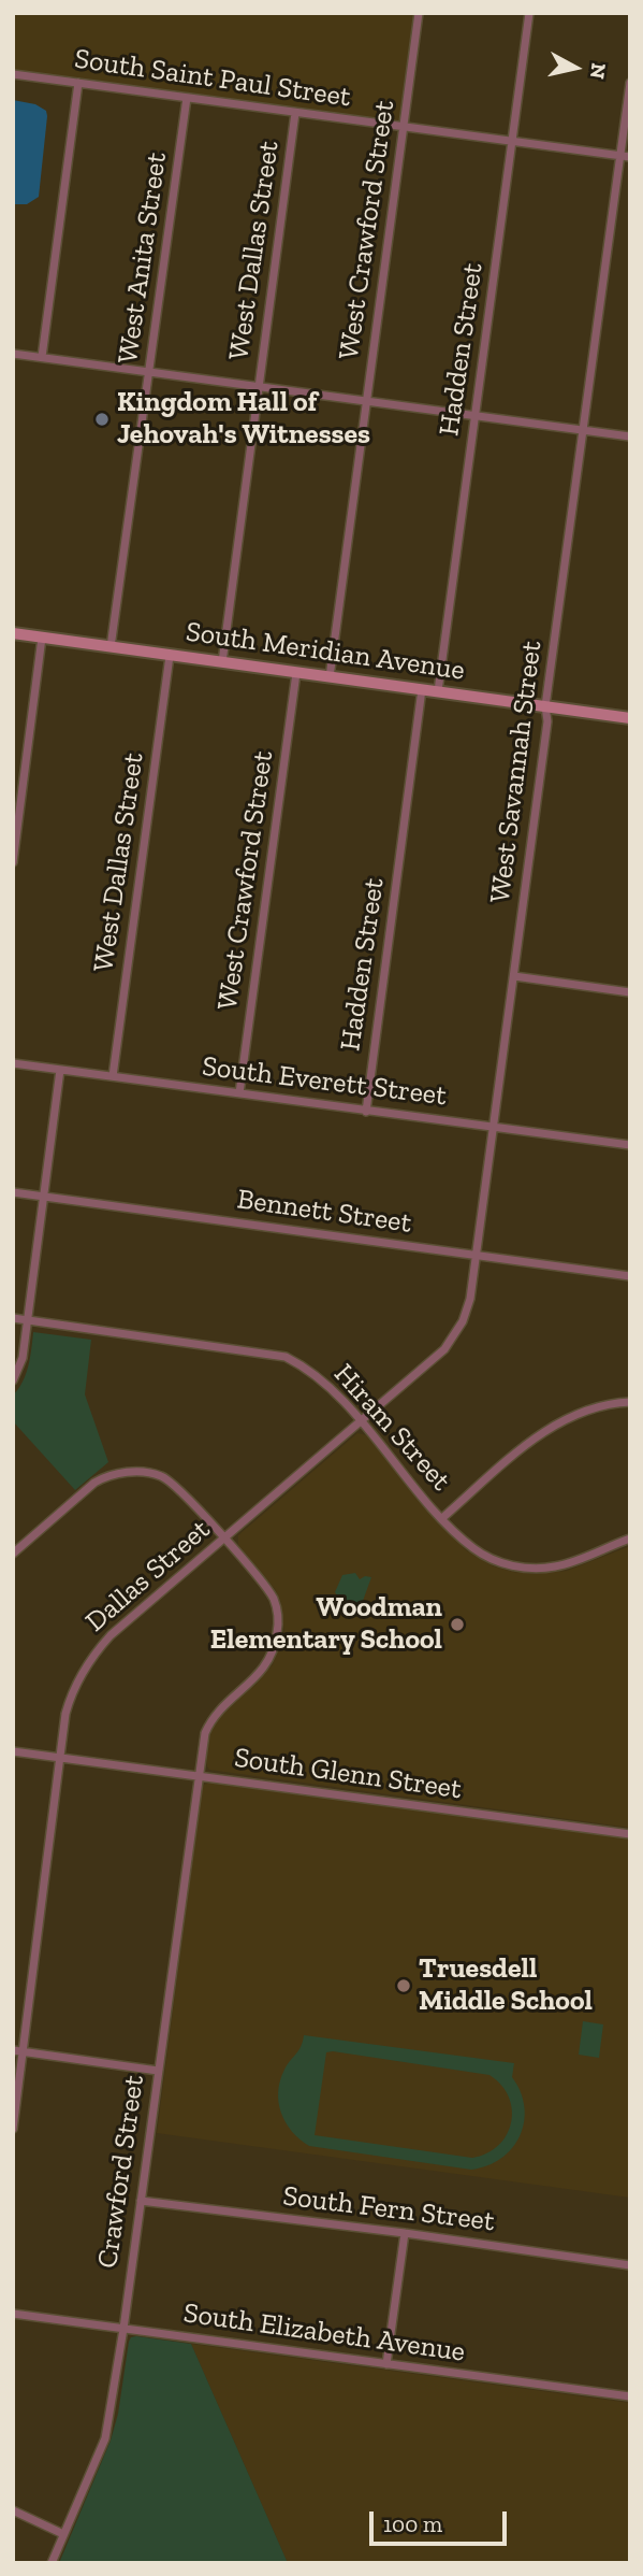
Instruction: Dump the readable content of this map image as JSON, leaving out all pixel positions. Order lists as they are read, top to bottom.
{
  "streets": {
    "main road": ["South Meridian Avenue"],
    "street": [
      "South Saint Paul Street",
      "West Crawford Street",
      "West Dallas Street",
      "West Anita Street",
      "Hadden Street",
      "West Savannah Street",
      "South Everett Street",
      "Bennett Street",
      "Hiram Street",
      "Dallas Street",
      "South Glenn Street",
      "Crawford Street",
      "South Fern Street",
      "South Elizabeth Avenue"
    ]
  },
  "crossings": [
    ["South Saint Paul Street", "West Crawford Street"],
    ["South Saint Paul Street", "West Dallas Street"],
    ["South Saint Paul Street", "West Anita Street"],
    ["South Saint Paul Street", "Hadden Street"],
    ["South Saint Paul Street", "West Savannah Street"],
    ["West Crawford Street", "South Meridian Avenue"],
    ["West Crawford Street", "South Everett Street"],
    ["West Dallas Street", "South Meridian Avenue"],
    ["West Dallas Street", "South Everett Street"],
    ["West Anita Street", "South Meridian Avenue"],
    ["Hadden Street", "South Meridian Avenue"],
    ["Hadden Street", "South Everett Street"],
    ["South Meridian Avenue", "West Savannah Street"],
    ["West Savannah Street", "South Everett Street"],
    ["West Savannah Street", "Bennett Street"],
    ["West Savannah Street", "Hiram Street"],
    ["West Savannah Street", "Dallas Street"],
    ["Hiram Street", "Dallas Street"],
    ["Dallas Street", "South Glenn Street"],
    ["South Glenn Street", "Crawford Street"],
    ["Crawford Street", "South Fern Street"],
    ["Crawford Street", "South Elizabeth Avenue"]
  ],
  "places": ["Kingdom Hall of Jehovah's Witnesses", "Woodman Elementary School", "Truesdell Middle School"],
  "scale_bar": "100 m",
  "north": "right"
}
